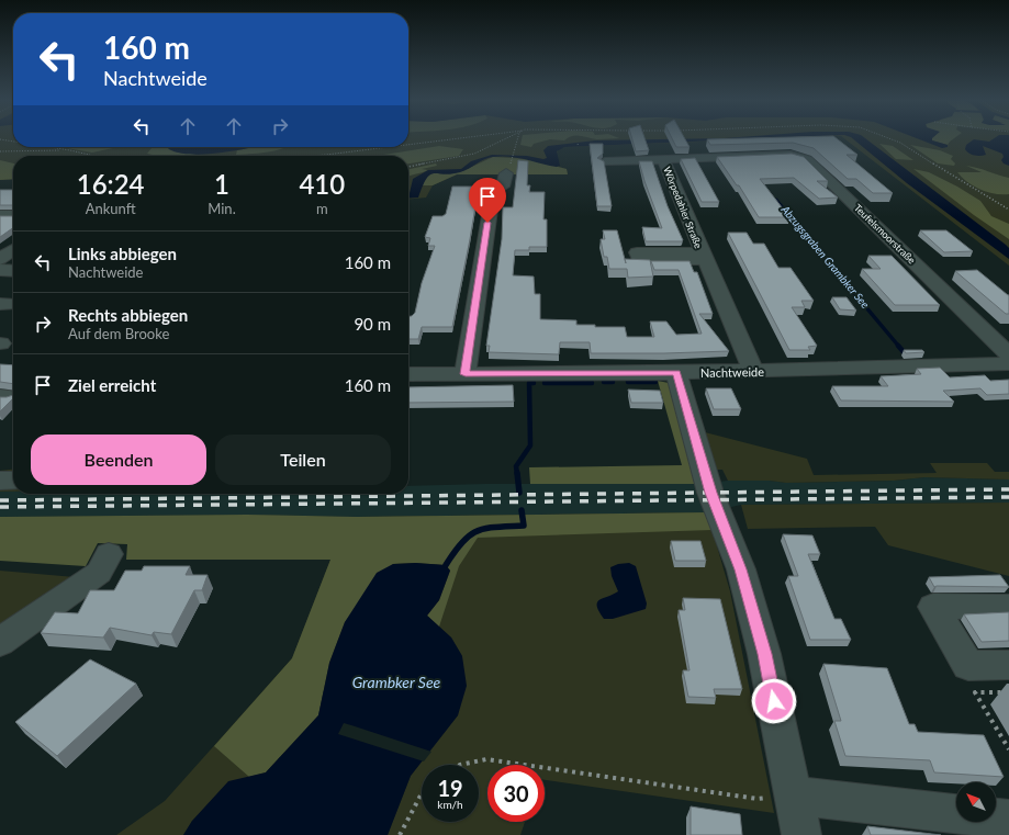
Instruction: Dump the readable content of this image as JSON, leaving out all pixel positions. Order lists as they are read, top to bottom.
{
  "streets": {
    "street": ["Wörpedahler Straße", "Teufelsmoorstraße", "Nachtweide"]
  },
  "crossings": [
    ["Wörpedahler Straße", "Teufelsmoorstraße"],
    ["Wörpedahler Straße", "Nachtweide"]
  ],
  "water": ["Abzugsgraben Grambker See", "Grambker See"],
  "north": "top left",
  "page": {
    "turn": ["160 m", "Nachtweide"],
    "eta": [
      "16:24",
      "Ankunft",
      "1",
      "Min.",
      "410",
      "m"
    ],
    "list": [
      {
        "name": "Links abbiegen",
        "note": "Nachtweide",
        "value": "160 m"
      },
      {
        "name": "Rechts abbiegen",
        "note": "Auf dem Brooke",
        "value": "90 m"
      },
      {
        "name": "Ziel erreicht",
        "value": "160 m"
      }
    ],
    "buttons": ["Beenden", "Teilen"],
    "speed": "19 km/h",
    "limit": "30"
  }
}
